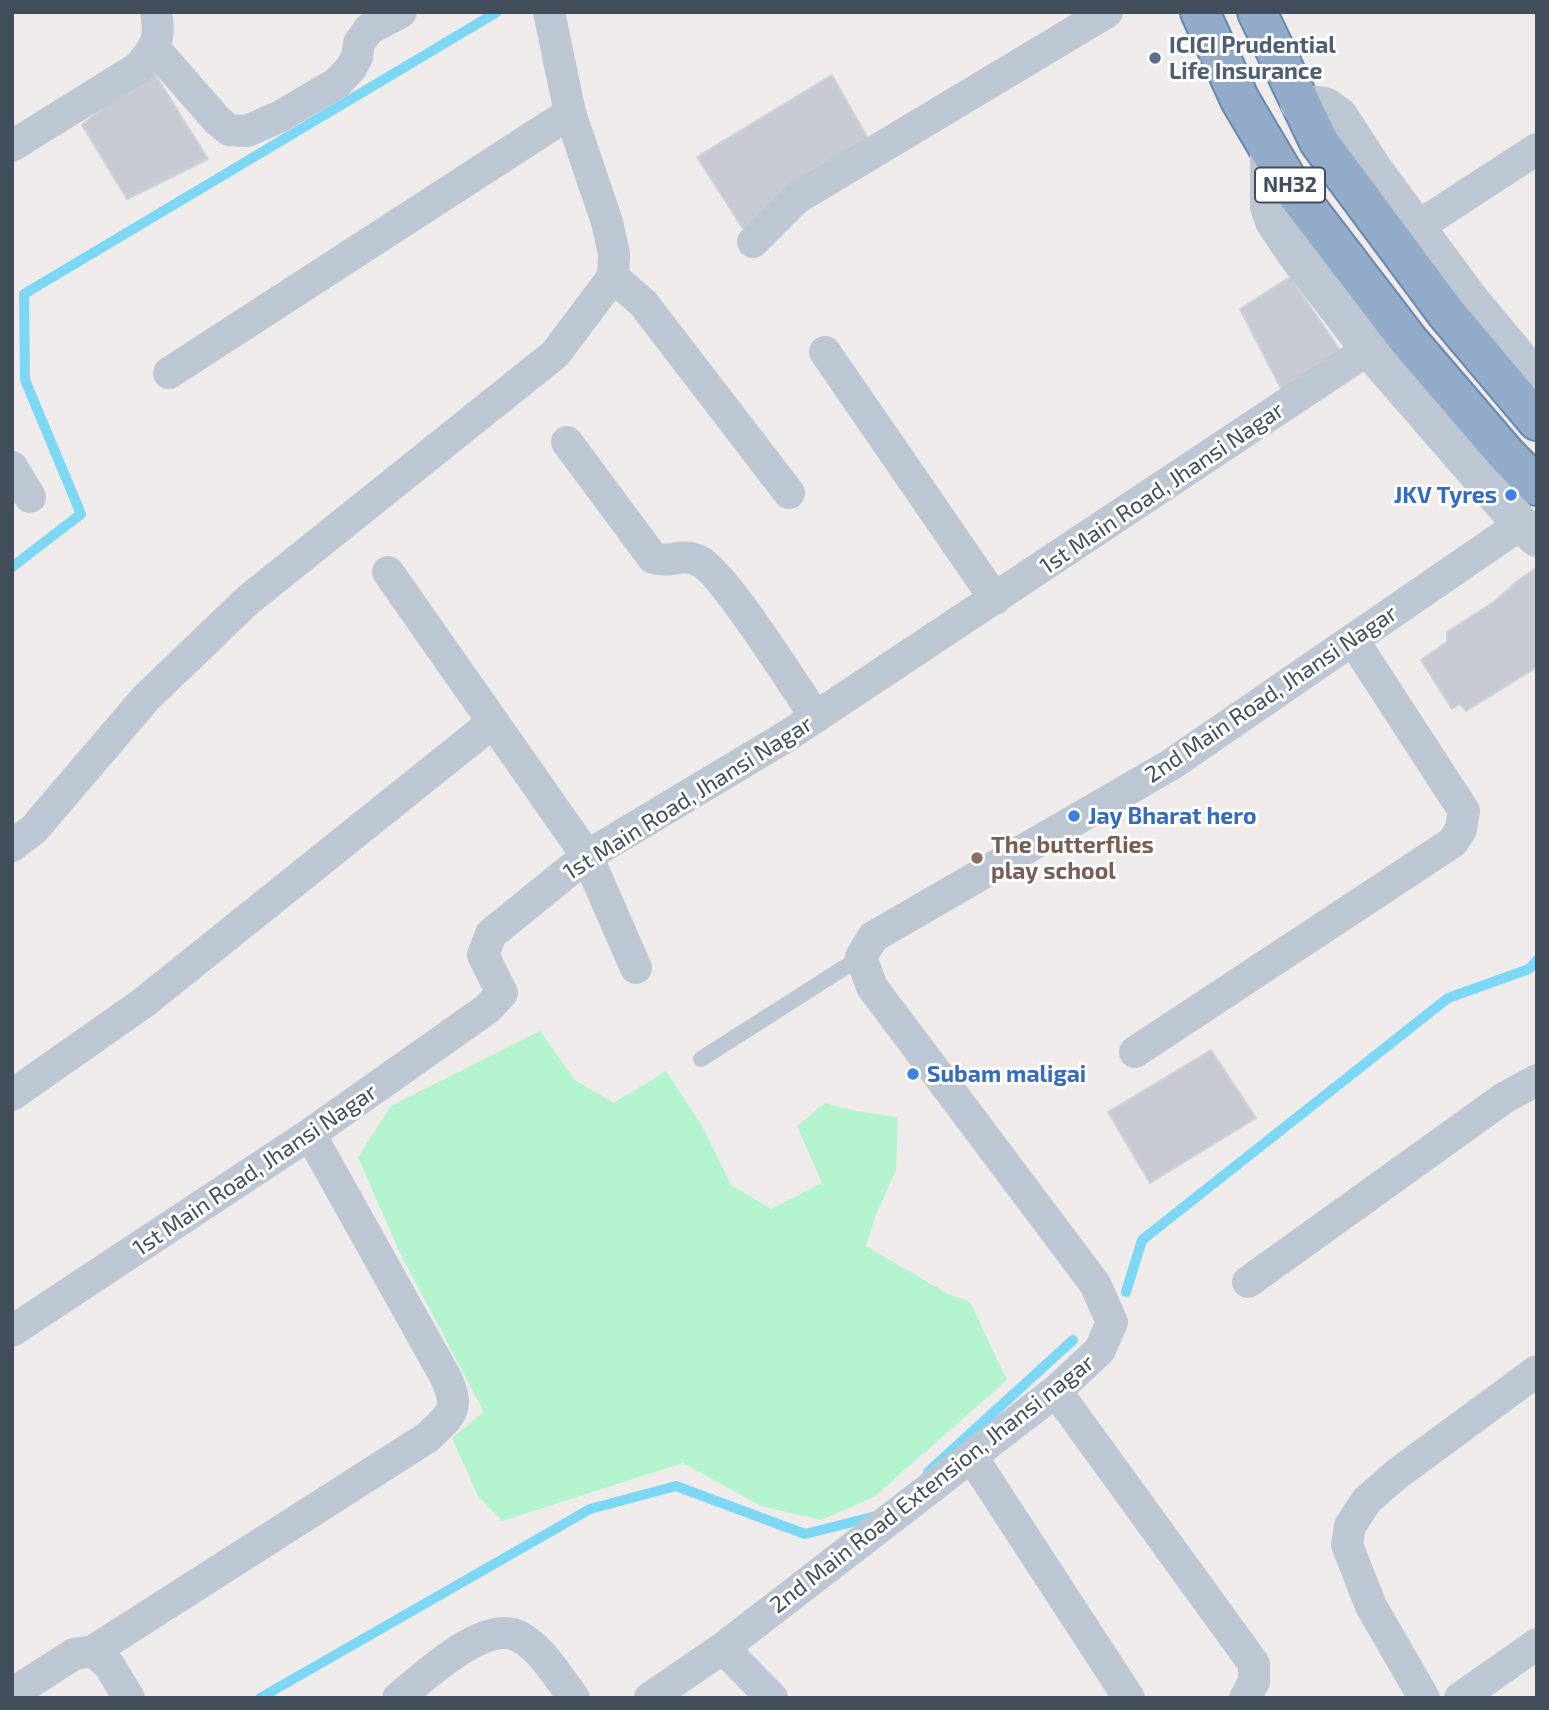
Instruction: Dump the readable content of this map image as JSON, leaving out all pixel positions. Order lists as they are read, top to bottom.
{
  "streets": {
    "highway": ["NH32"],
    "street": ["1st Main Road, Jhansi Nagar", "2nd Main Road, Jhansi Nagar", "2nd Main Road Extension, Jhansi nagar"]
  },
  "crossings": [
    ["2nd Main Road, Jhansi Nagar", "2nd Main Road Extension, Jhansi nagar"]
  ],
  "places": [
    "ICICI Prudential Life Insurance",
    "JKV Tyres",
    "Jay Bharat hero",
    "The butterflies play school",
    "Subam maligai"
  ]
}
